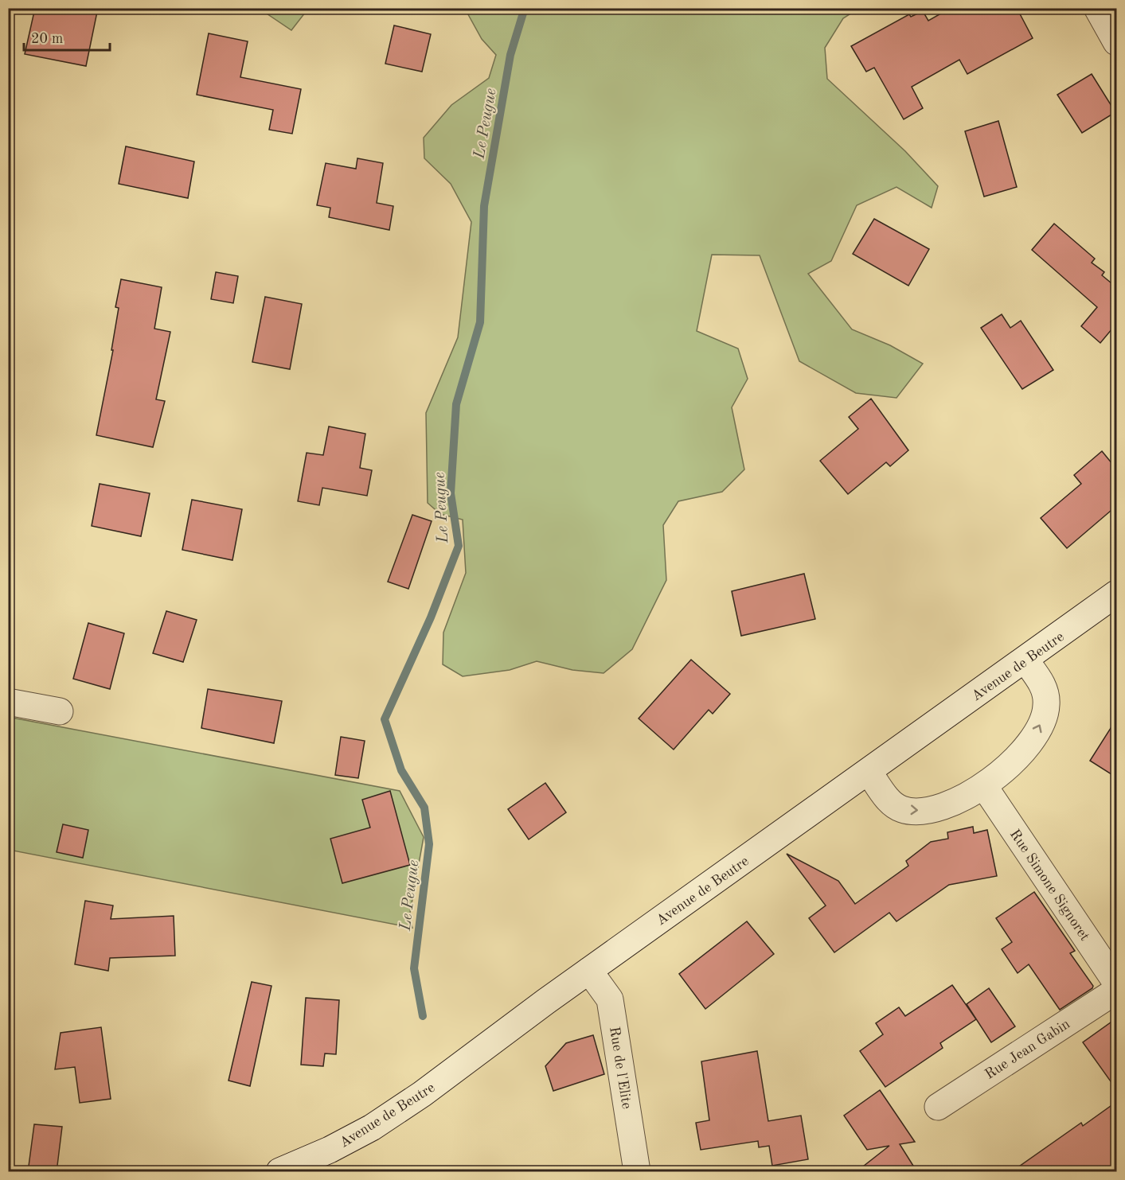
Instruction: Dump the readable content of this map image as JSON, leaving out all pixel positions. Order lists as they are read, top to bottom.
{
  "streets": {
    "street": [
      "Avenue de Beutre",
      "Rue Simone Signoret",
      "Rue Jean Gabin",
      "Rue de l'Elite"
    ]
  },
  "crossings": [
    ["Avenue de Beutre", "Rue de l'Elite"]
  ],
  "water": ["Le Peugue"],
  "scale_bar": "20 m"
}
